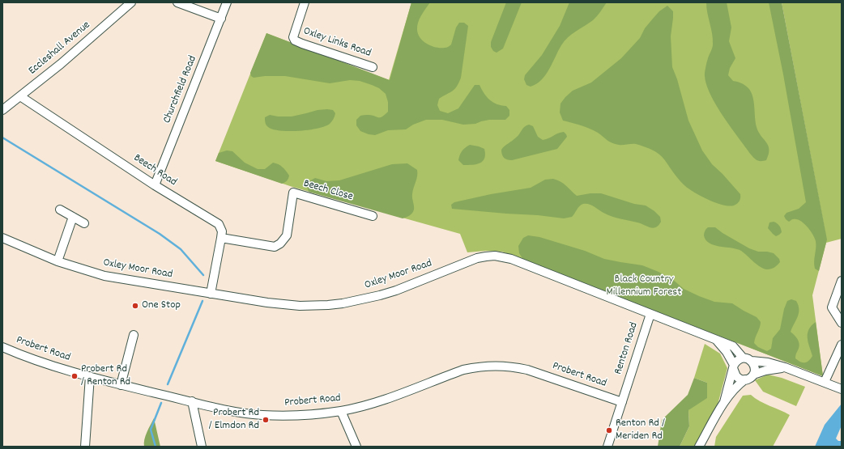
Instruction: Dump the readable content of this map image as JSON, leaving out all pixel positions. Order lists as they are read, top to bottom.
{
  "streets": {
    "street": [
      "Oxley Links Road",
      "Eccleshall Avenue",
      "Churchfield Road",
      "Beech Road",
      "Beech Close",
      "Oxley Moor Road",
      "Renton Road",
      "Probert Road"
    ]
  },
  "crossings": [
    ["Eccleshall Avenue", "Beech Road"],
    ["Churchfield Road", "Beech Road"],
    ["Beech Road", "Beech Close"],
    ["Beech Road", "Oxley Moor Road"],
    ["Oxley Moor Road", "Renton Road"],
    ["Renton Road", "Probert Road"]
  ],
  "parks": ["Black Country Millennium Forest"],
  "places": [
    "One Stop",
    "Probert Rd / Renton Rd",
    "Probert Rd / Elmdon Rd",
    "Renton Rd / Meriden Rd"
  ]
}
